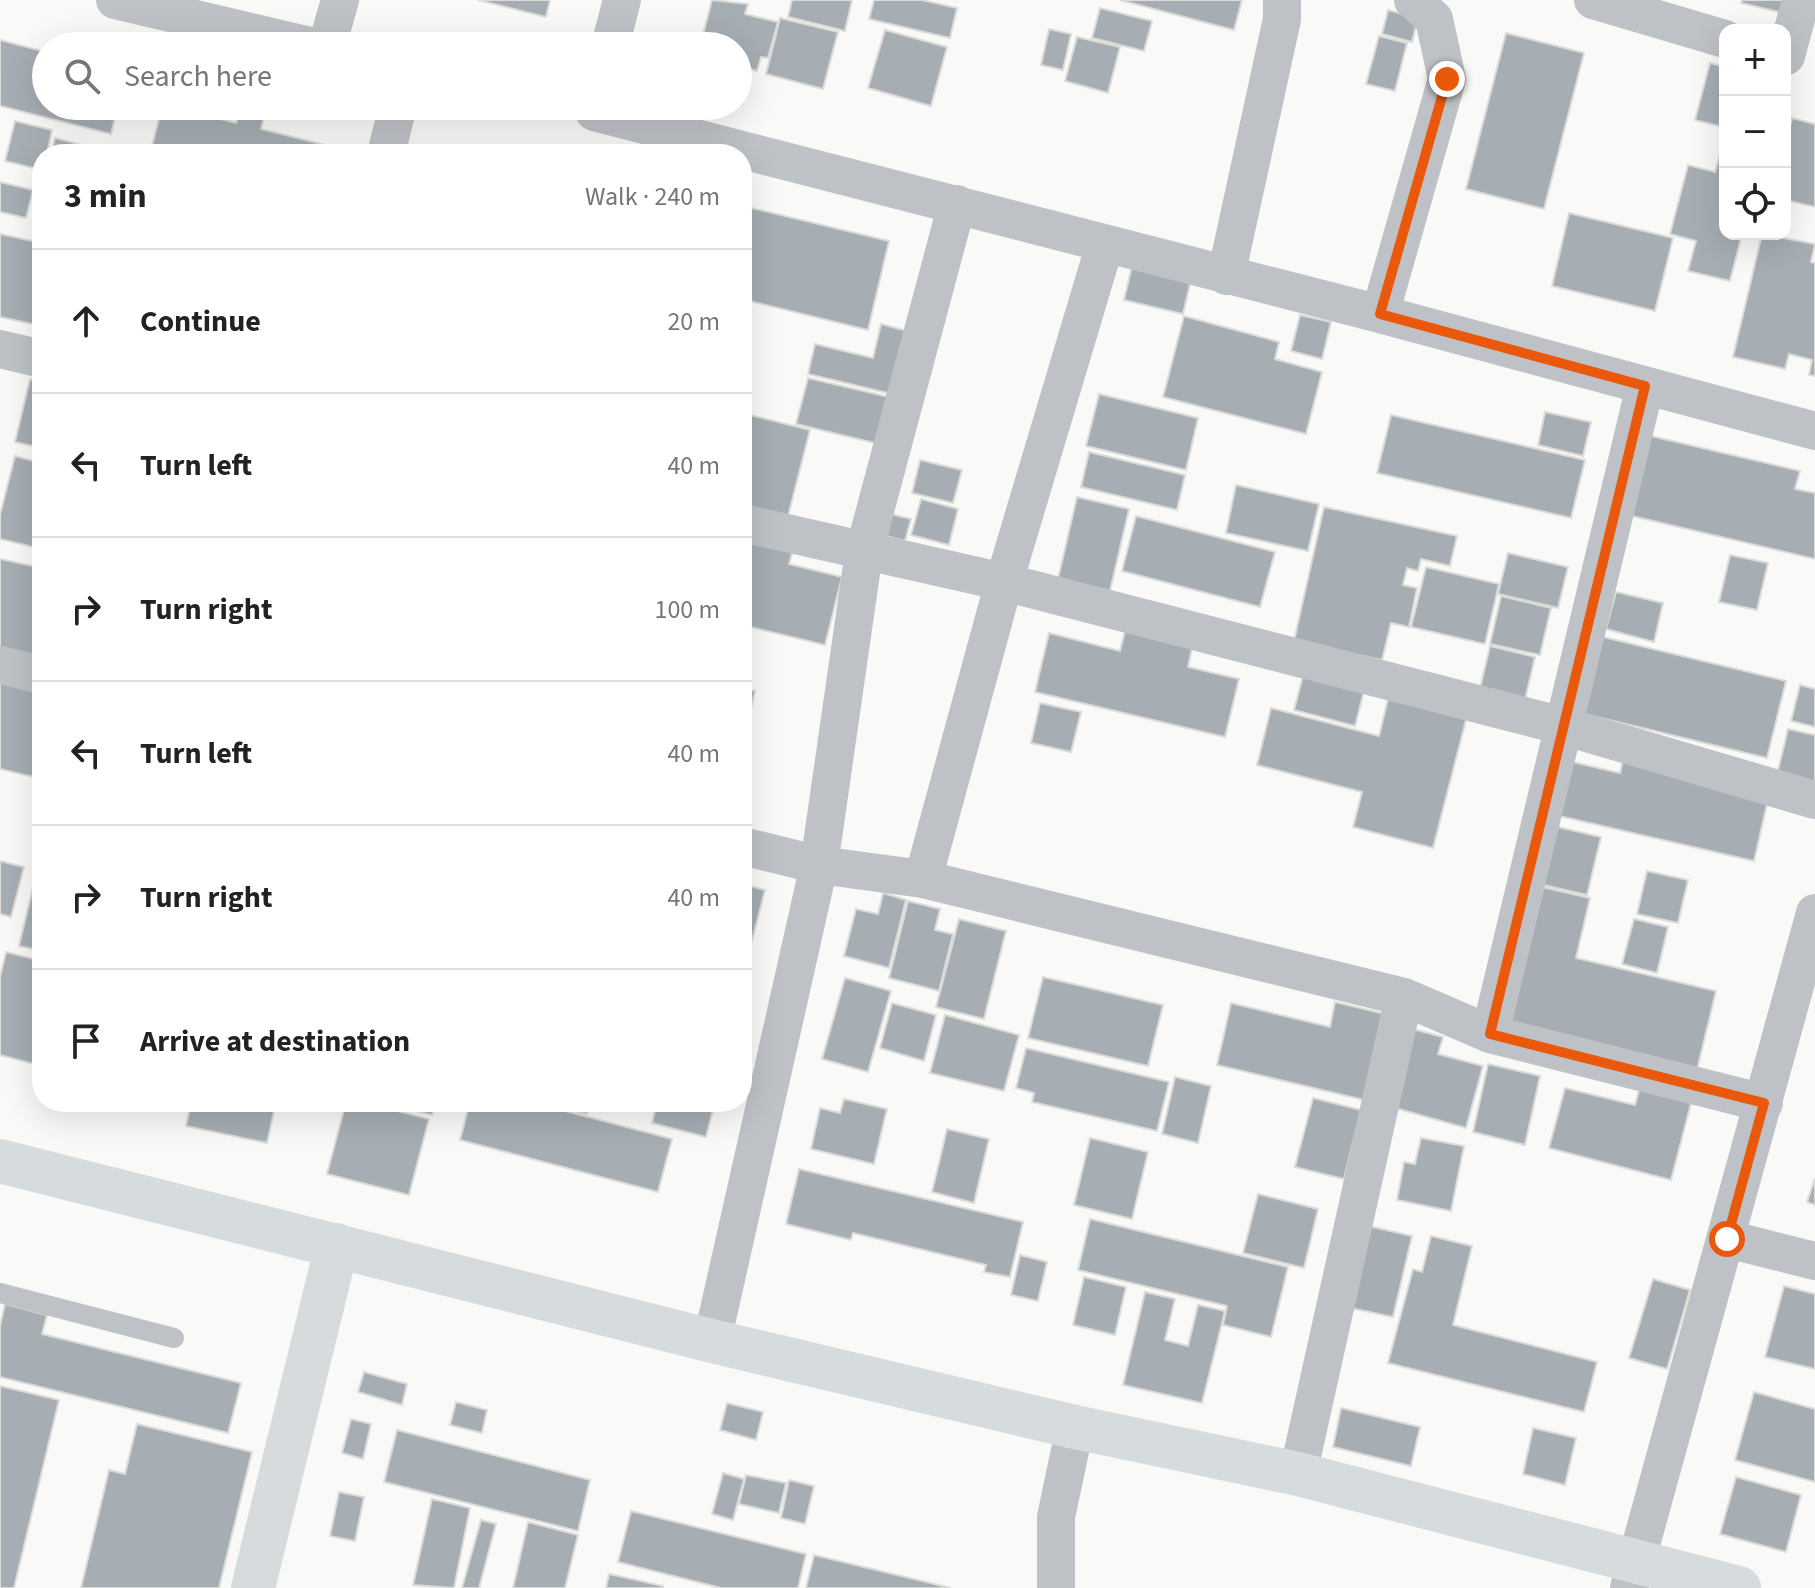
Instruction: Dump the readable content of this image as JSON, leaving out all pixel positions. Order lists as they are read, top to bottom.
{
  "page": {
    "map_buttons": ["+", "−"],
    "search": "Search here",
    "heading": ["3 min", "Walk · 240 m"],
    "list": [
      ["Continue", "20 m"],
      ["Turn left", "40 m"],
      ["Turn right", "100 m"],
      ["Turn left", "40 m"],
      ["Turn right", "40 m"],
      "Arrive at destination"
    ]
  }
}
